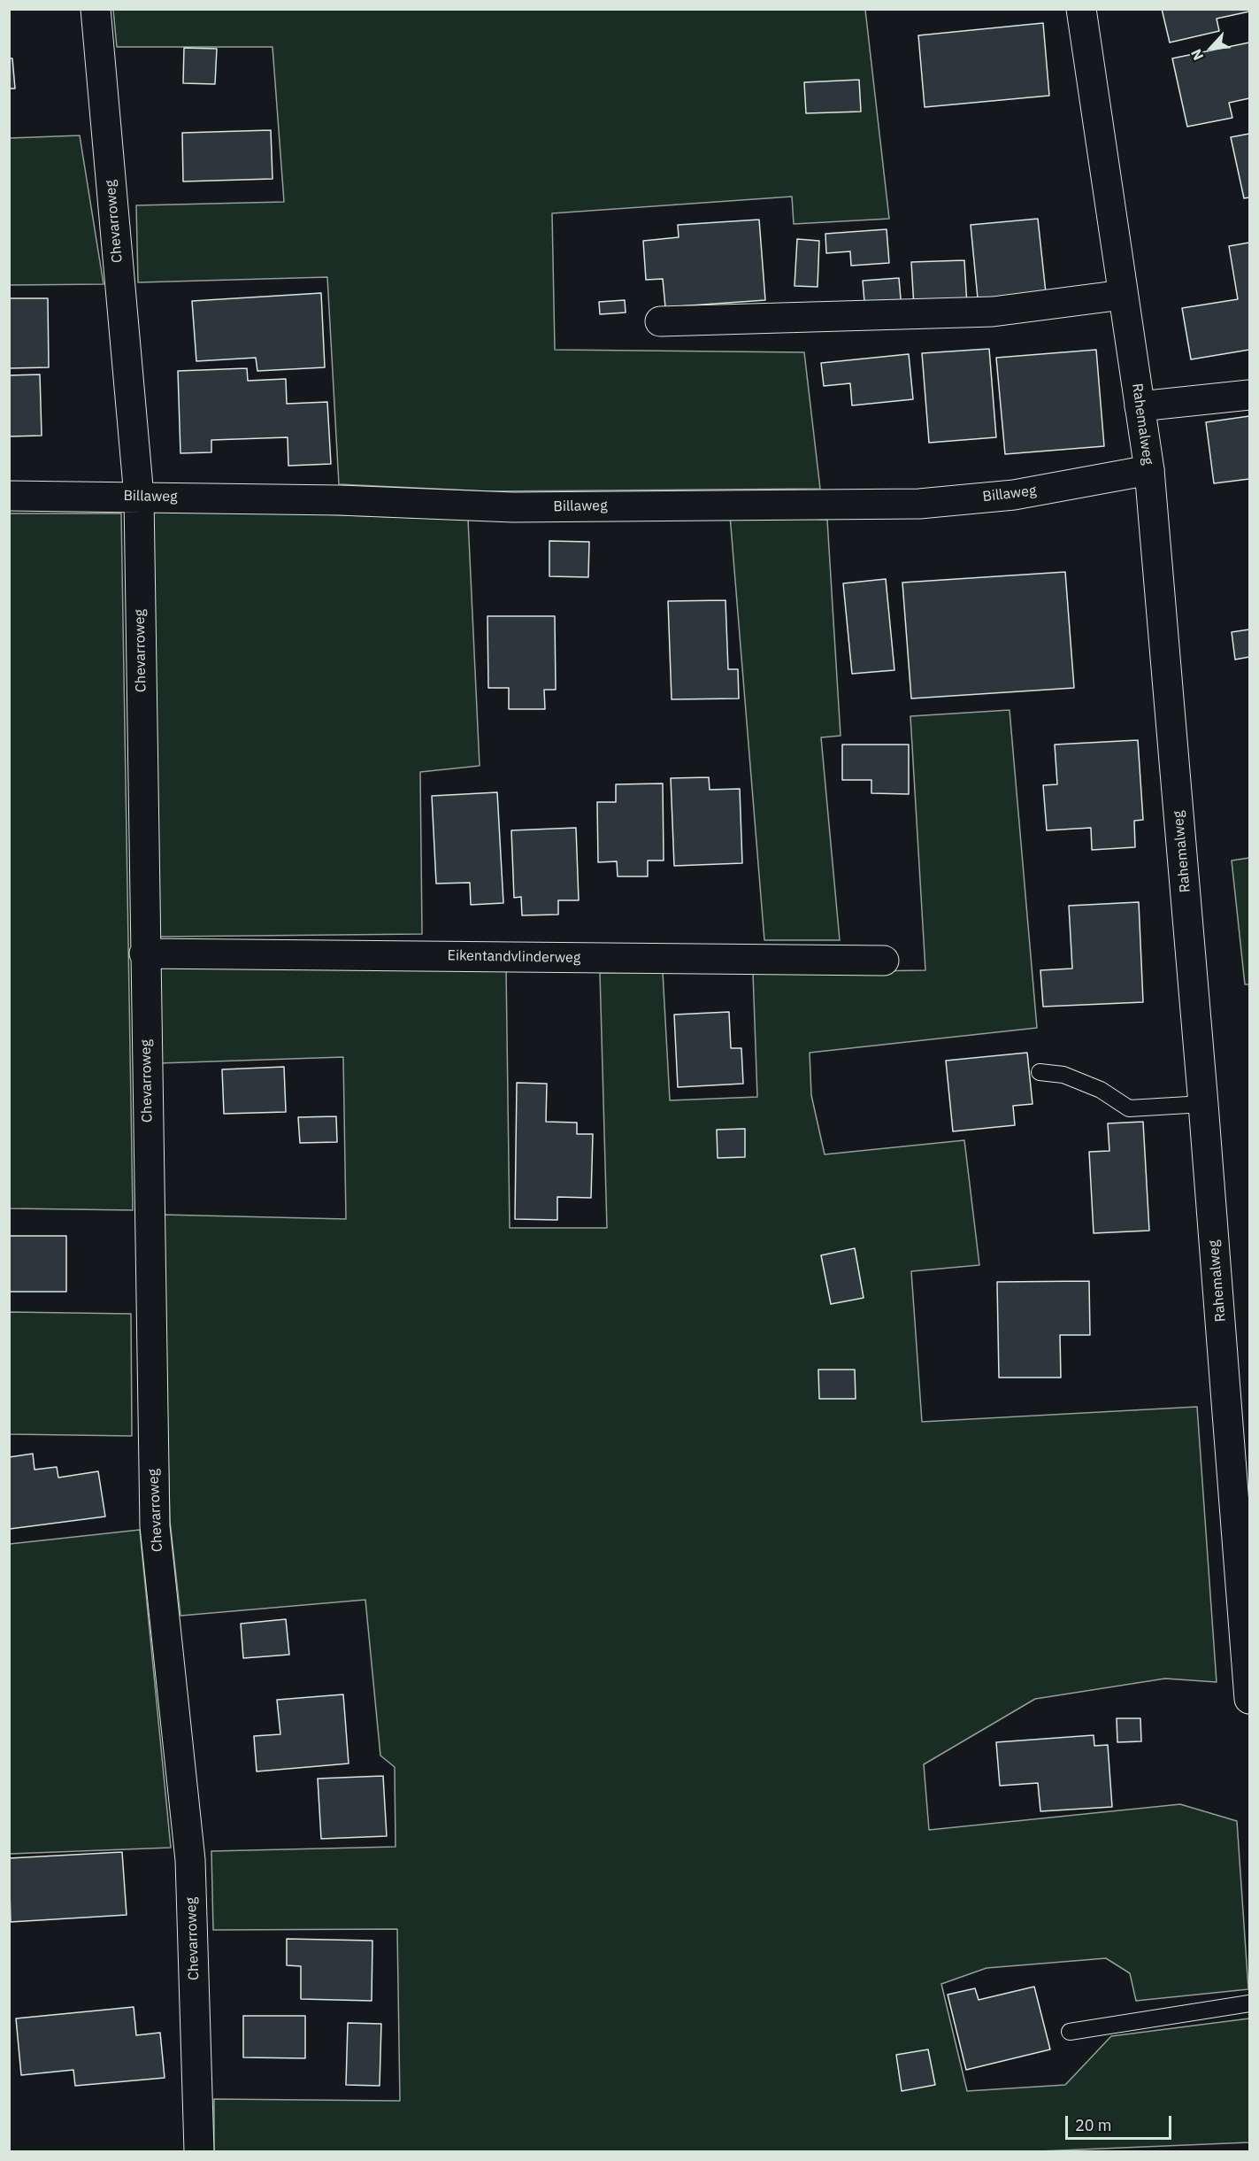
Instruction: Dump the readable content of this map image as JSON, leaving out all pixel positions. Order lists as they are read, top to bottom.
{
  "streets": {
    "street": [
      "Chevarroweg",
      "Rahemalweg",
      "Billaweg",
      "Eikentandvlinderweg"
    ]
  },
  "crossings": [
    ["Chevarroweg", "Billaweg"],
    ["Chevarroweg", "Eikentandvlinderweg"],
    ["Rahemalweg", "Billaweg"]
  ],
  "scale_bar": "20 m",
  "north": "bottom left"
}
